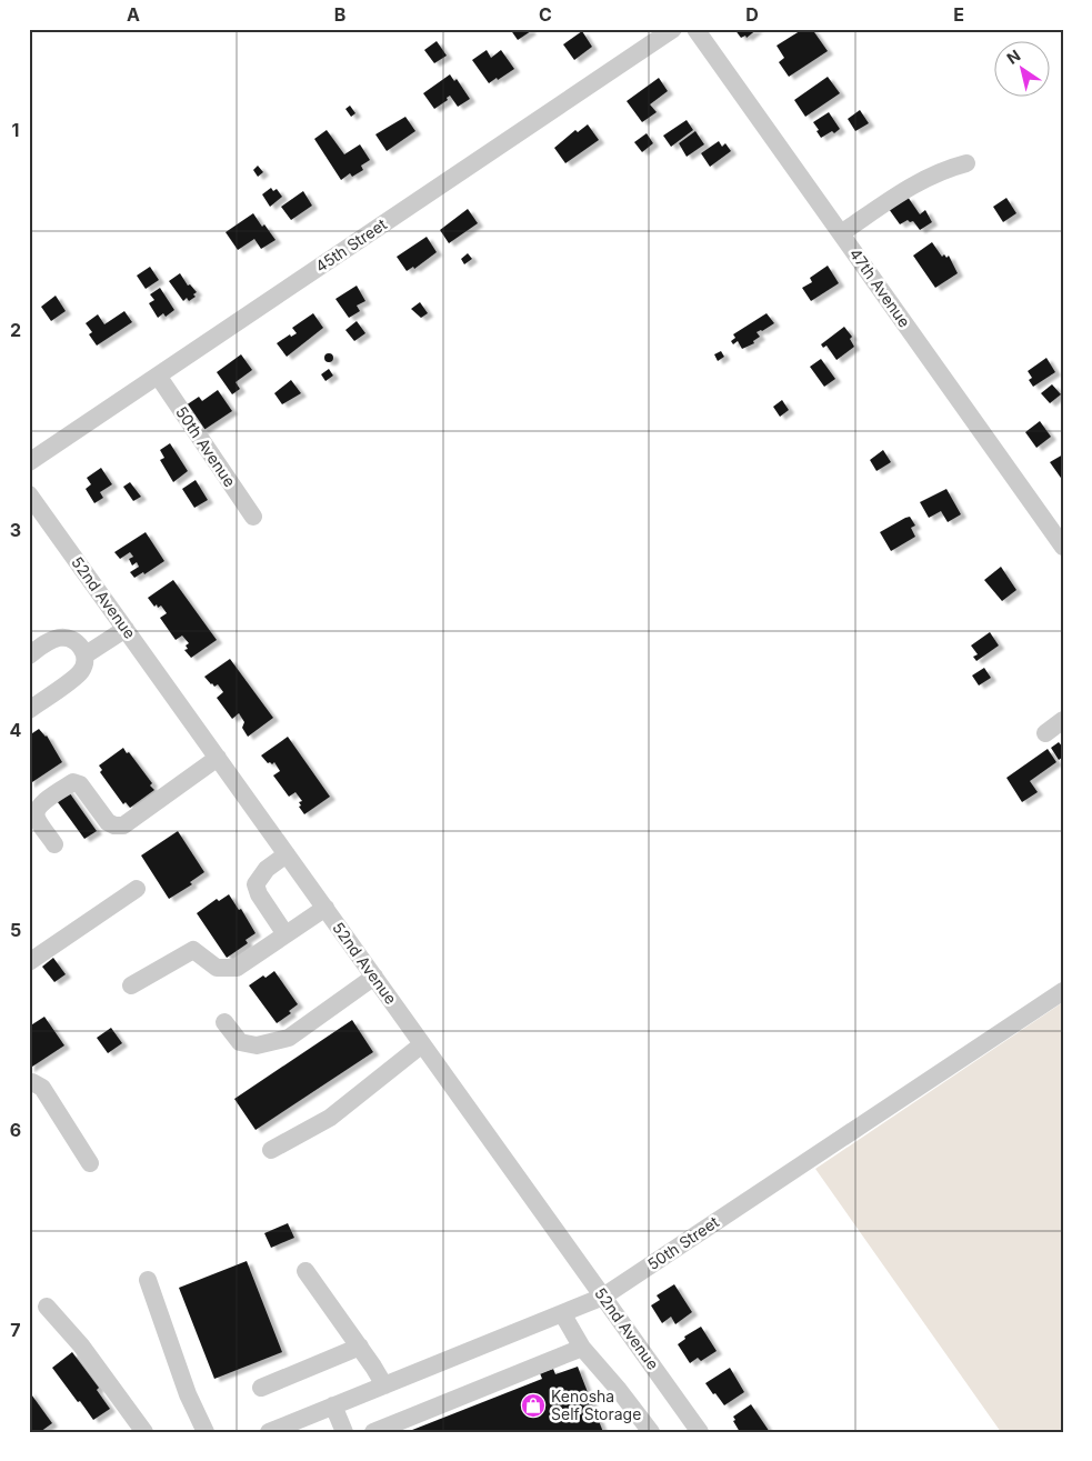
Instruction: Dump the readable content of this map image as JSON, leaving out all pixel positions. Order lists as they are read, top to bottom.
{
  "streets": {
    "street": [
      "45th Street",
      "47th Avenue",
      "50th Avenue",
      "52nd Avenue",
      "50th Street"
    ]
  },
  "crossings": [
    ["45th Street", "50th Avenue"],
    ["52nd Avenue", "50th Street"]
  ],
  "places": {
    "shop": ["Kenosha Self Storage"]
  },
  "north": "top left",
  "grid": {
    "columns": [
      "A",
      "B",
      "C",
      "D",
      "E"
    ],
    "rows": [
      "1",
      "2",
      "3",
      "4",
      "5",
      "6",
      "7"
    ]
  }
}
